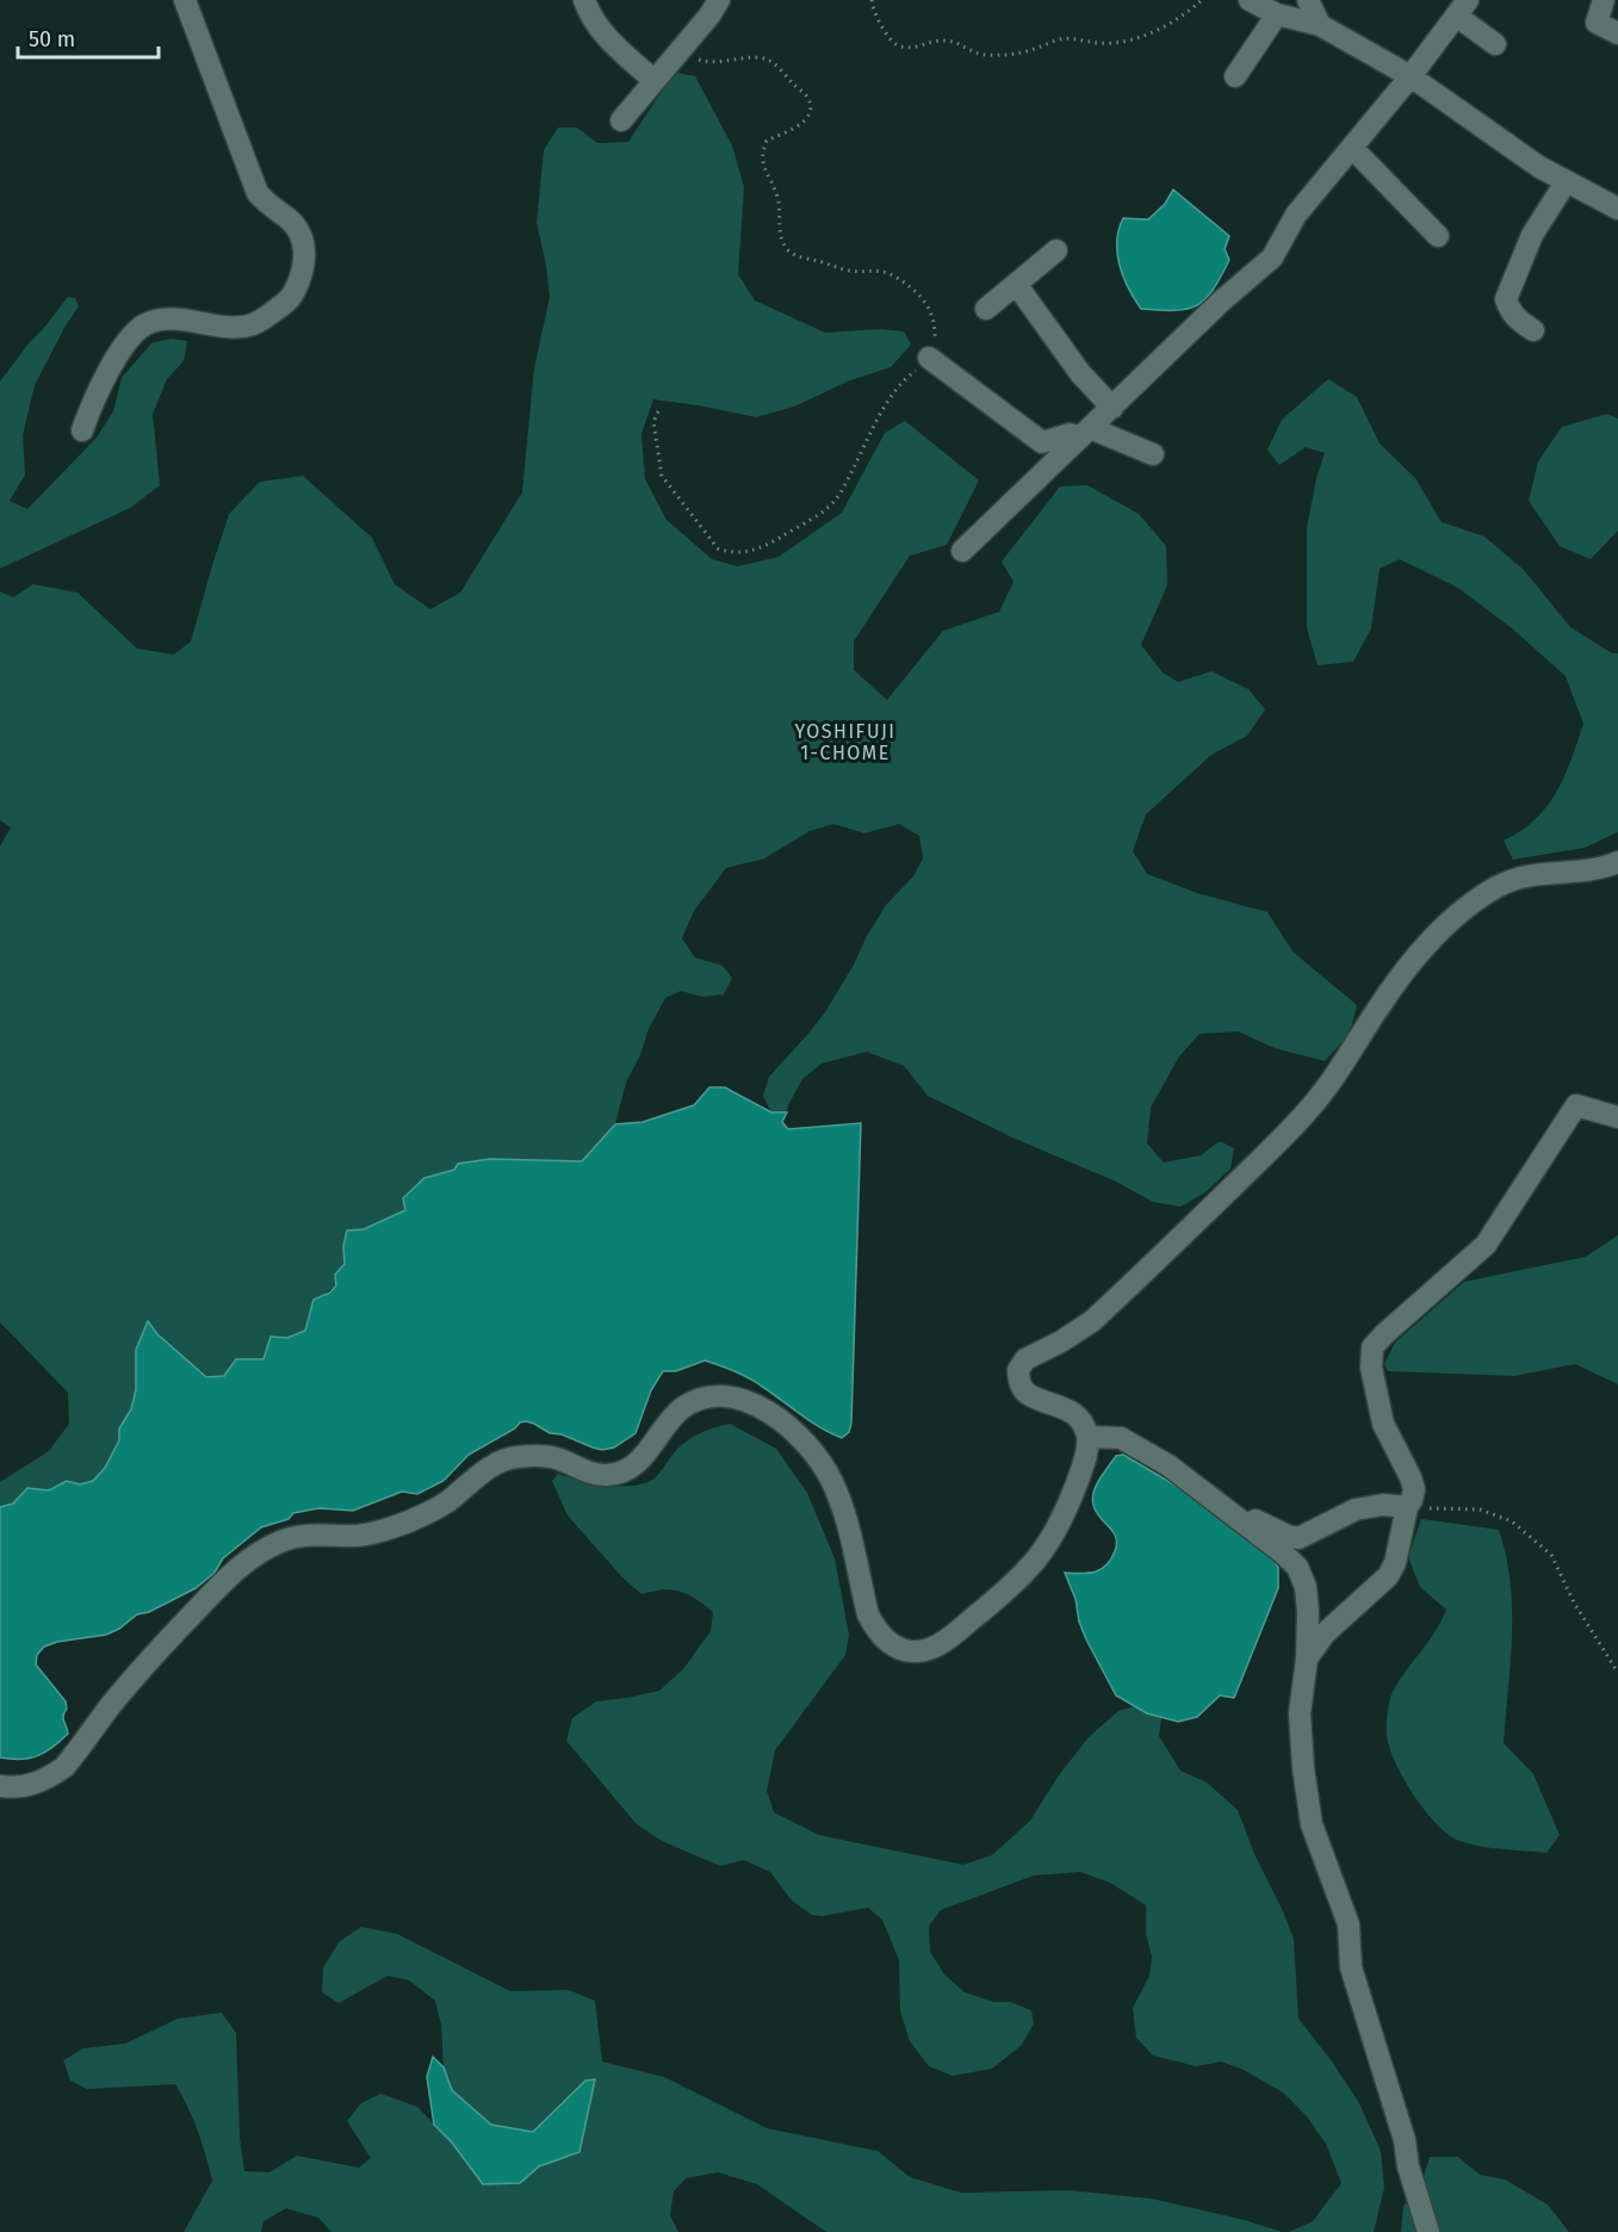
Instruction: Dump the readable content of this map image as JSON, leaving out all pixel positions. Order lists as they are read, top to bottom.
{
  "districts": ["YOSHIFUJI 1-CHOME"],
  "scale_bar": "50 m"
}
